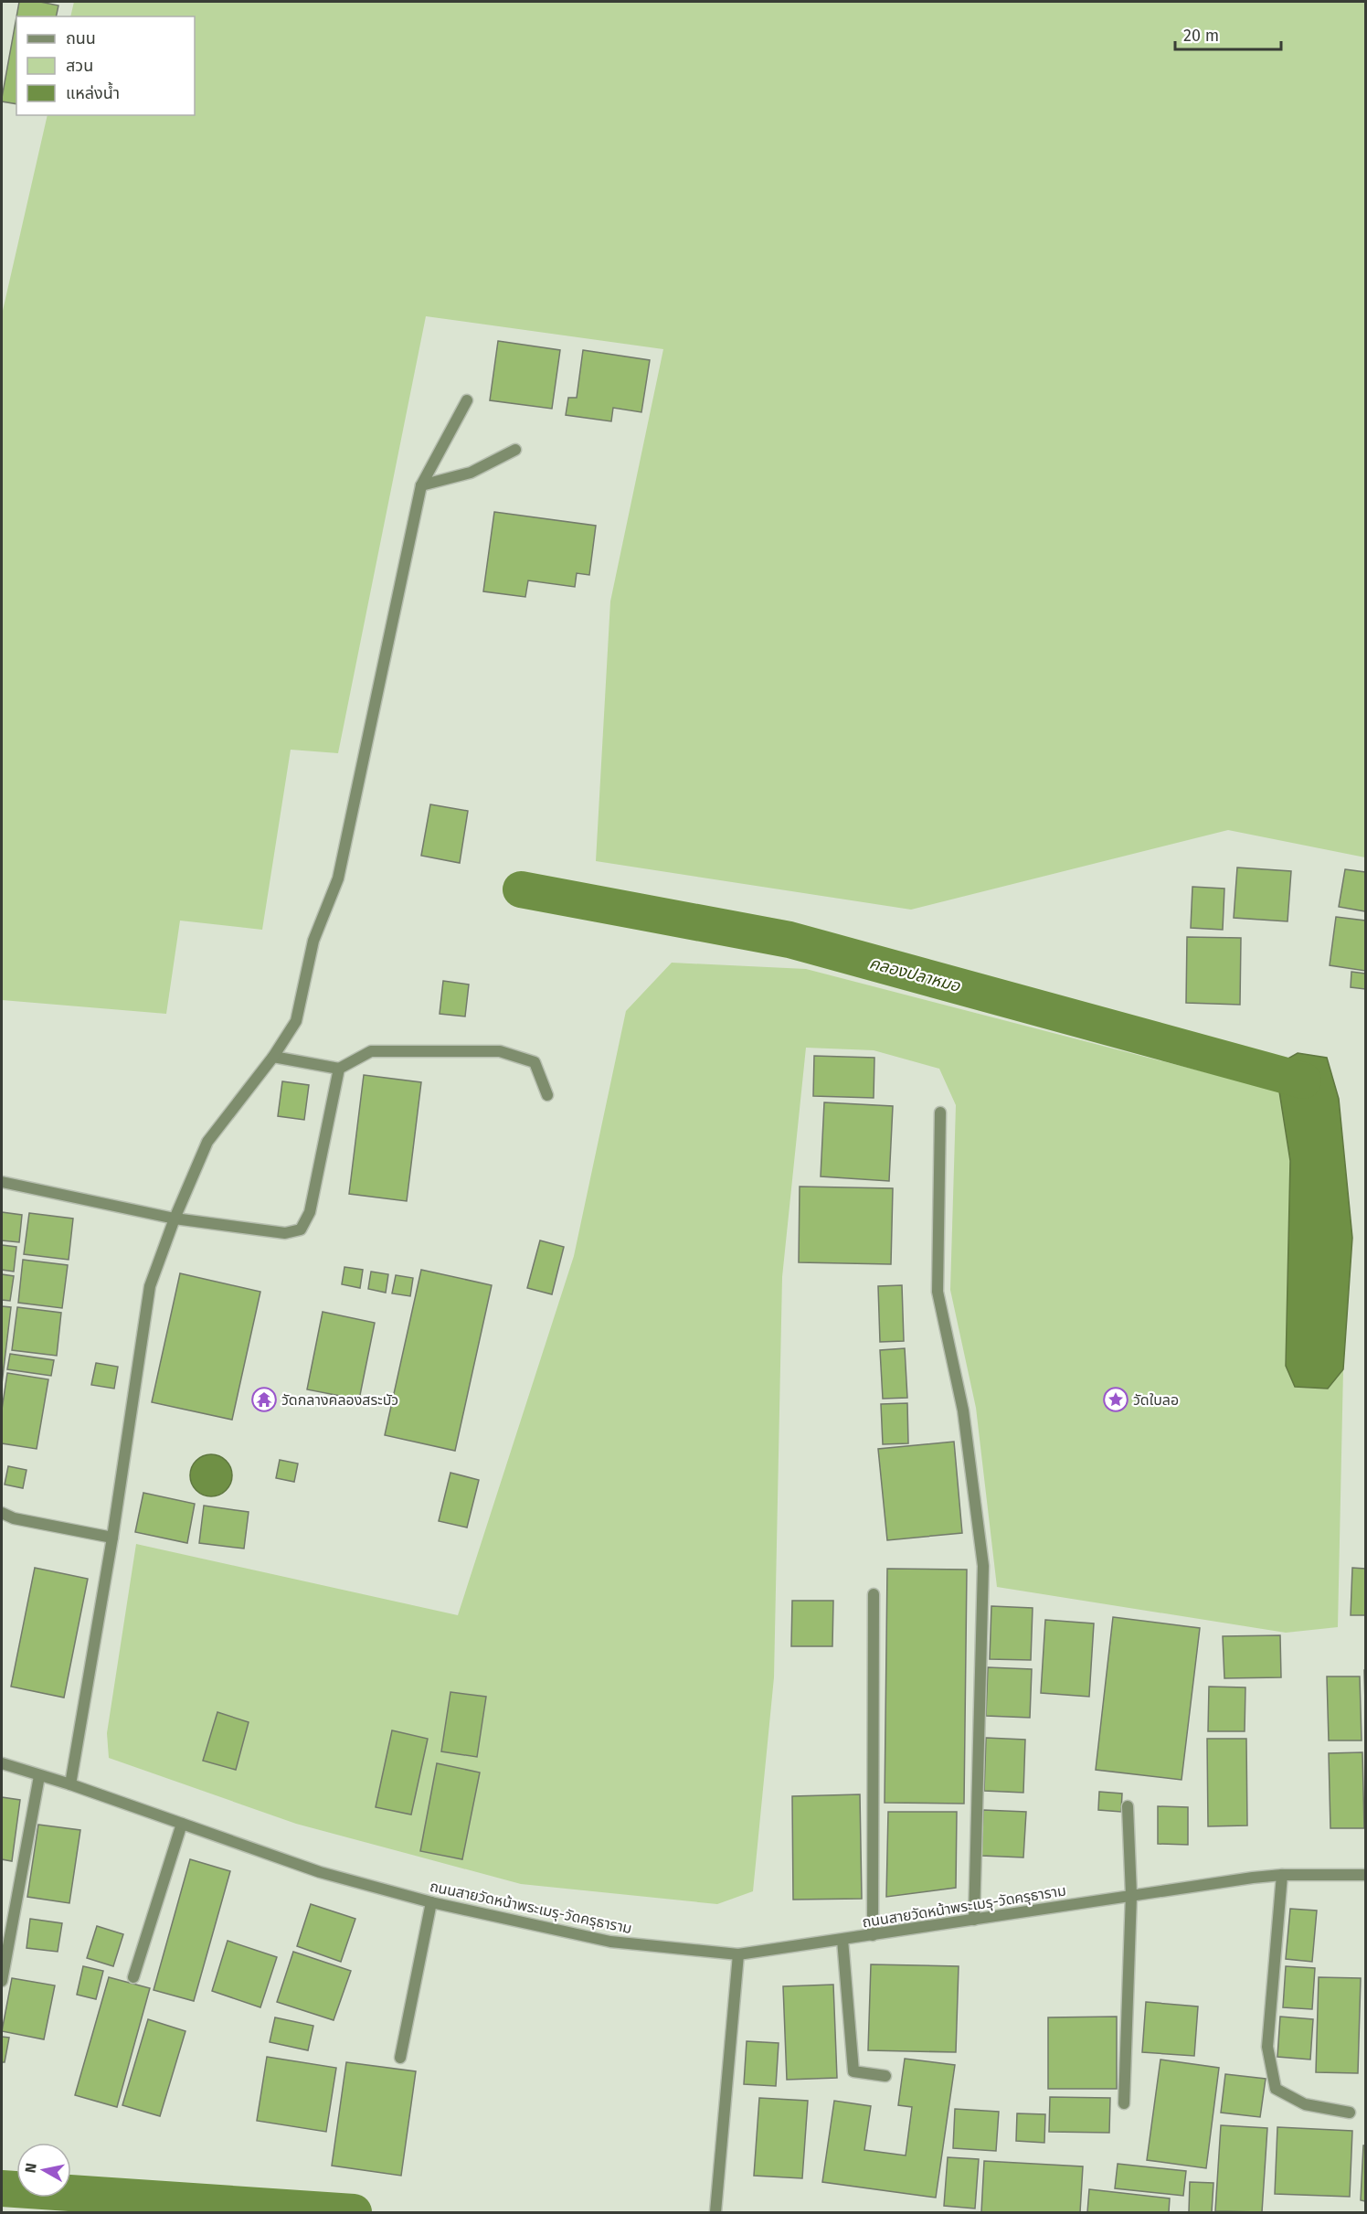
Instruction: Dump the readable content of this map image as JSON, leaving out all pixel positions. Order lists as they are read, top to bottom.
{
  "streets": {
    "street": ["ถนนสายวัดหน้าพระเมรุ-วัดครุธาราม"]
  },
  "water": ["คลองปลาหมอ"],
  "places": {
    "temple": ["วัดกลางคลองสระบัว"],
    "place": ["วัดใบลอ"]
  },
  "legend": ["ถนน", "สวน", "แหล่งน้ำ"],
  "scale_bar": "20 m",
  "north": "left"
}
